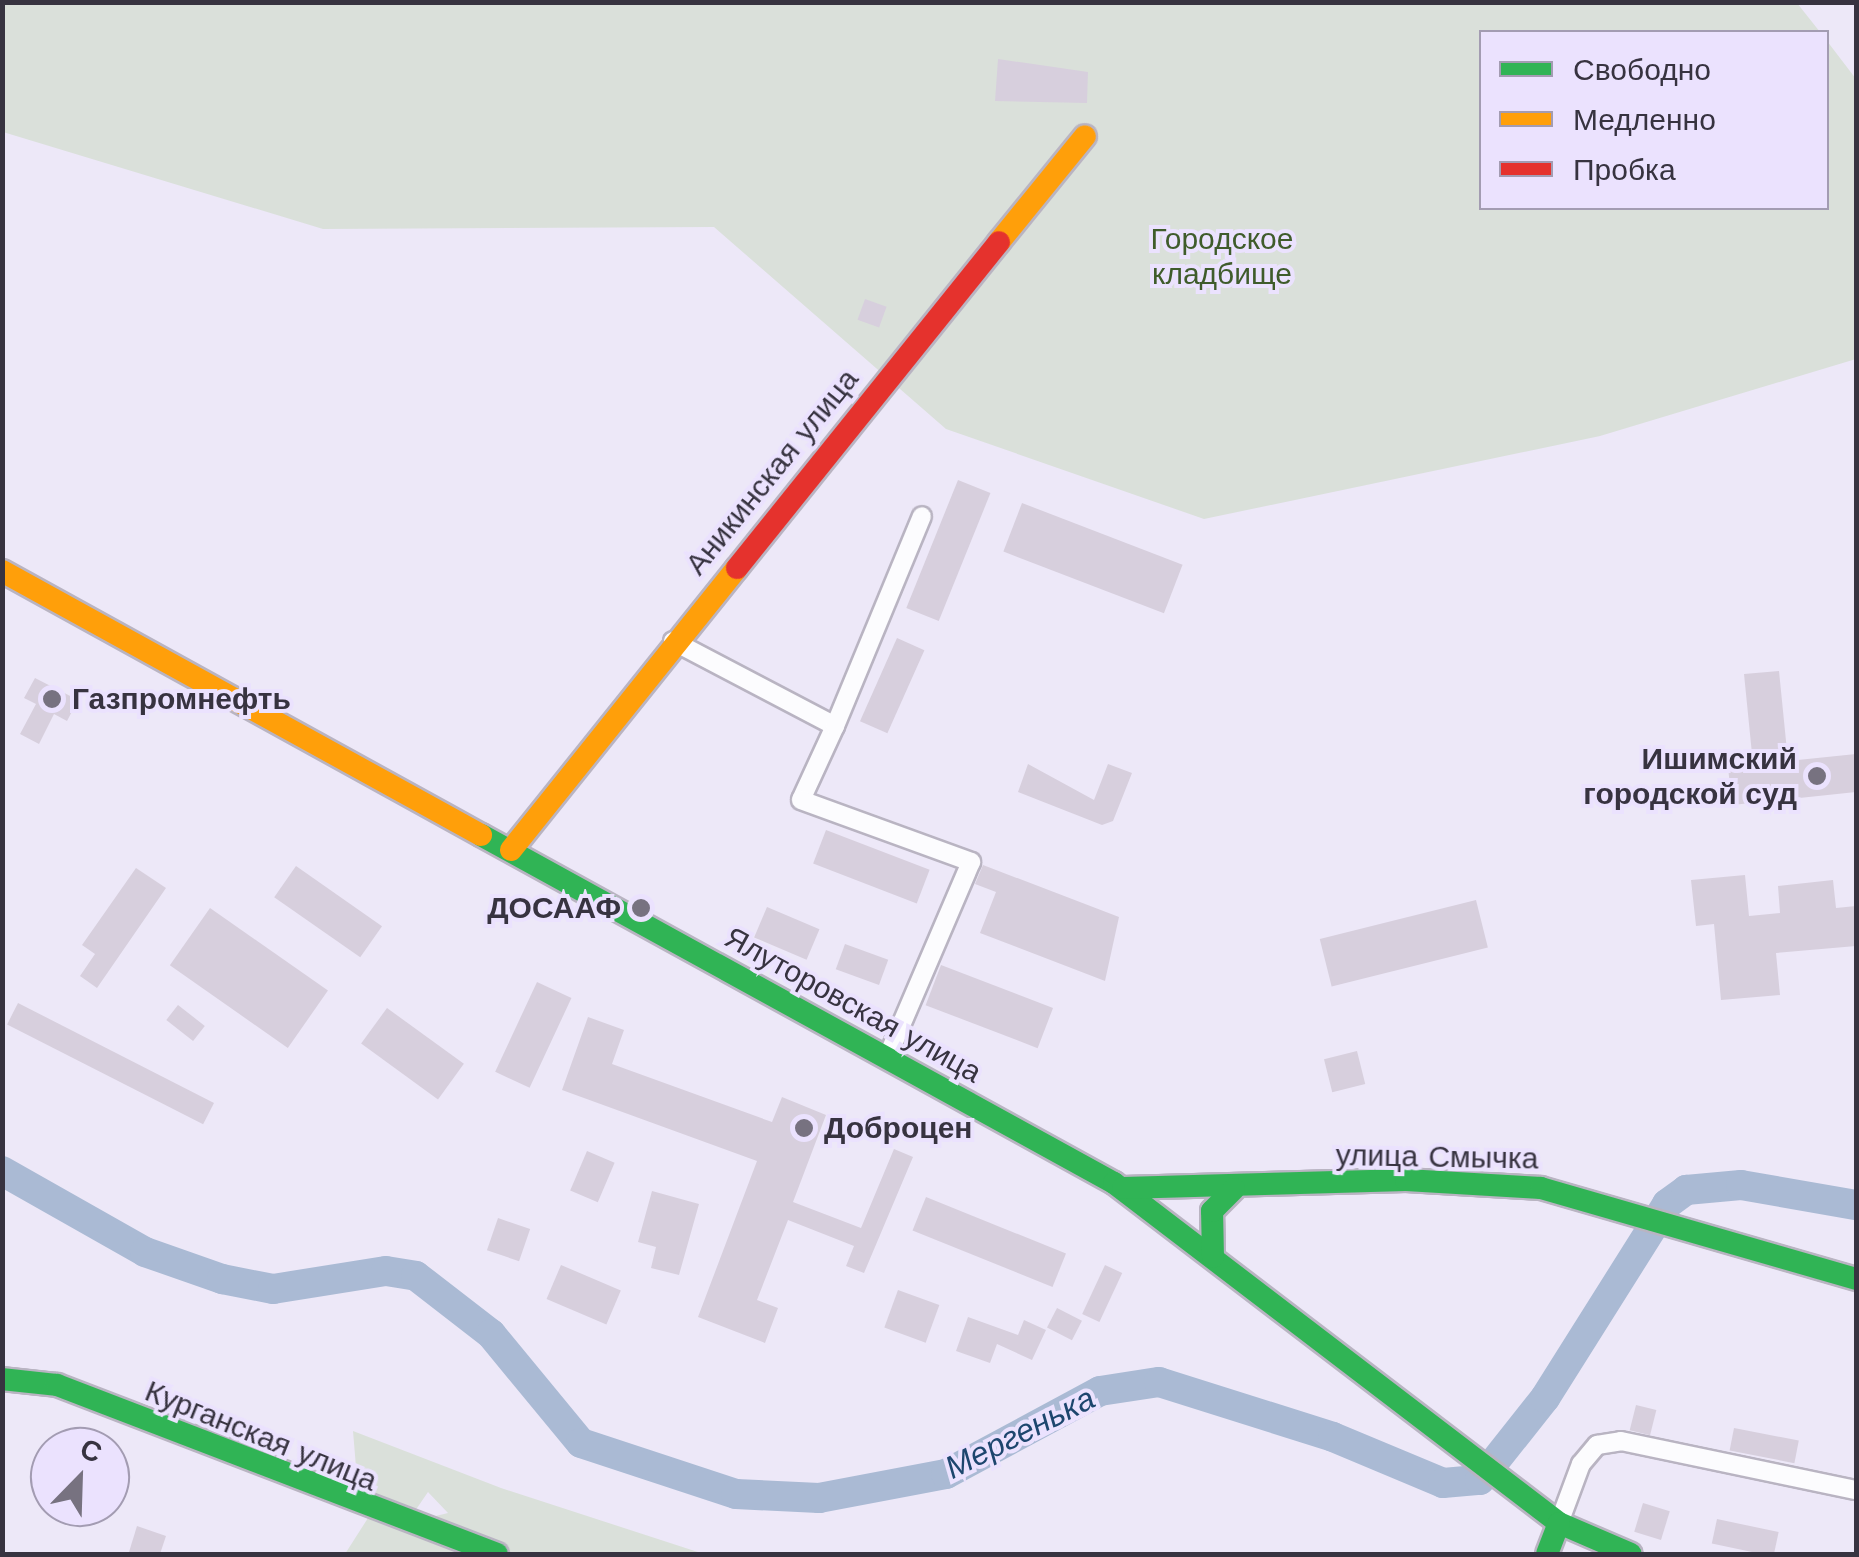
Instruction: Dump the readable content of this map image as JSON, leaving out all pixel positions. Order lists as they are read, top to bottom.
{
  "streets": {
    "main road": [
      "Аникинская улица",
      "Ялуторовская улица",
      "улица Смычка",
      "Курганская улица"
    ]
  },
  "crossings": [
    ["Аникинская улица", "Ялуторовская улица"],
    ["Ялуторовская улица", "улица Смычка"]
  ],
  "water": ["Мергенька"],
  "parks": ["Городское кладбище"],
  "places": [
    "Газпромнефть",
    "Ишимский городской суд",
    "ДОСААФ",
    "Доброцен"
  ],
  "legend": ["Свободно", "Медленно", "Пробка"],
  "north": "top right"
}
